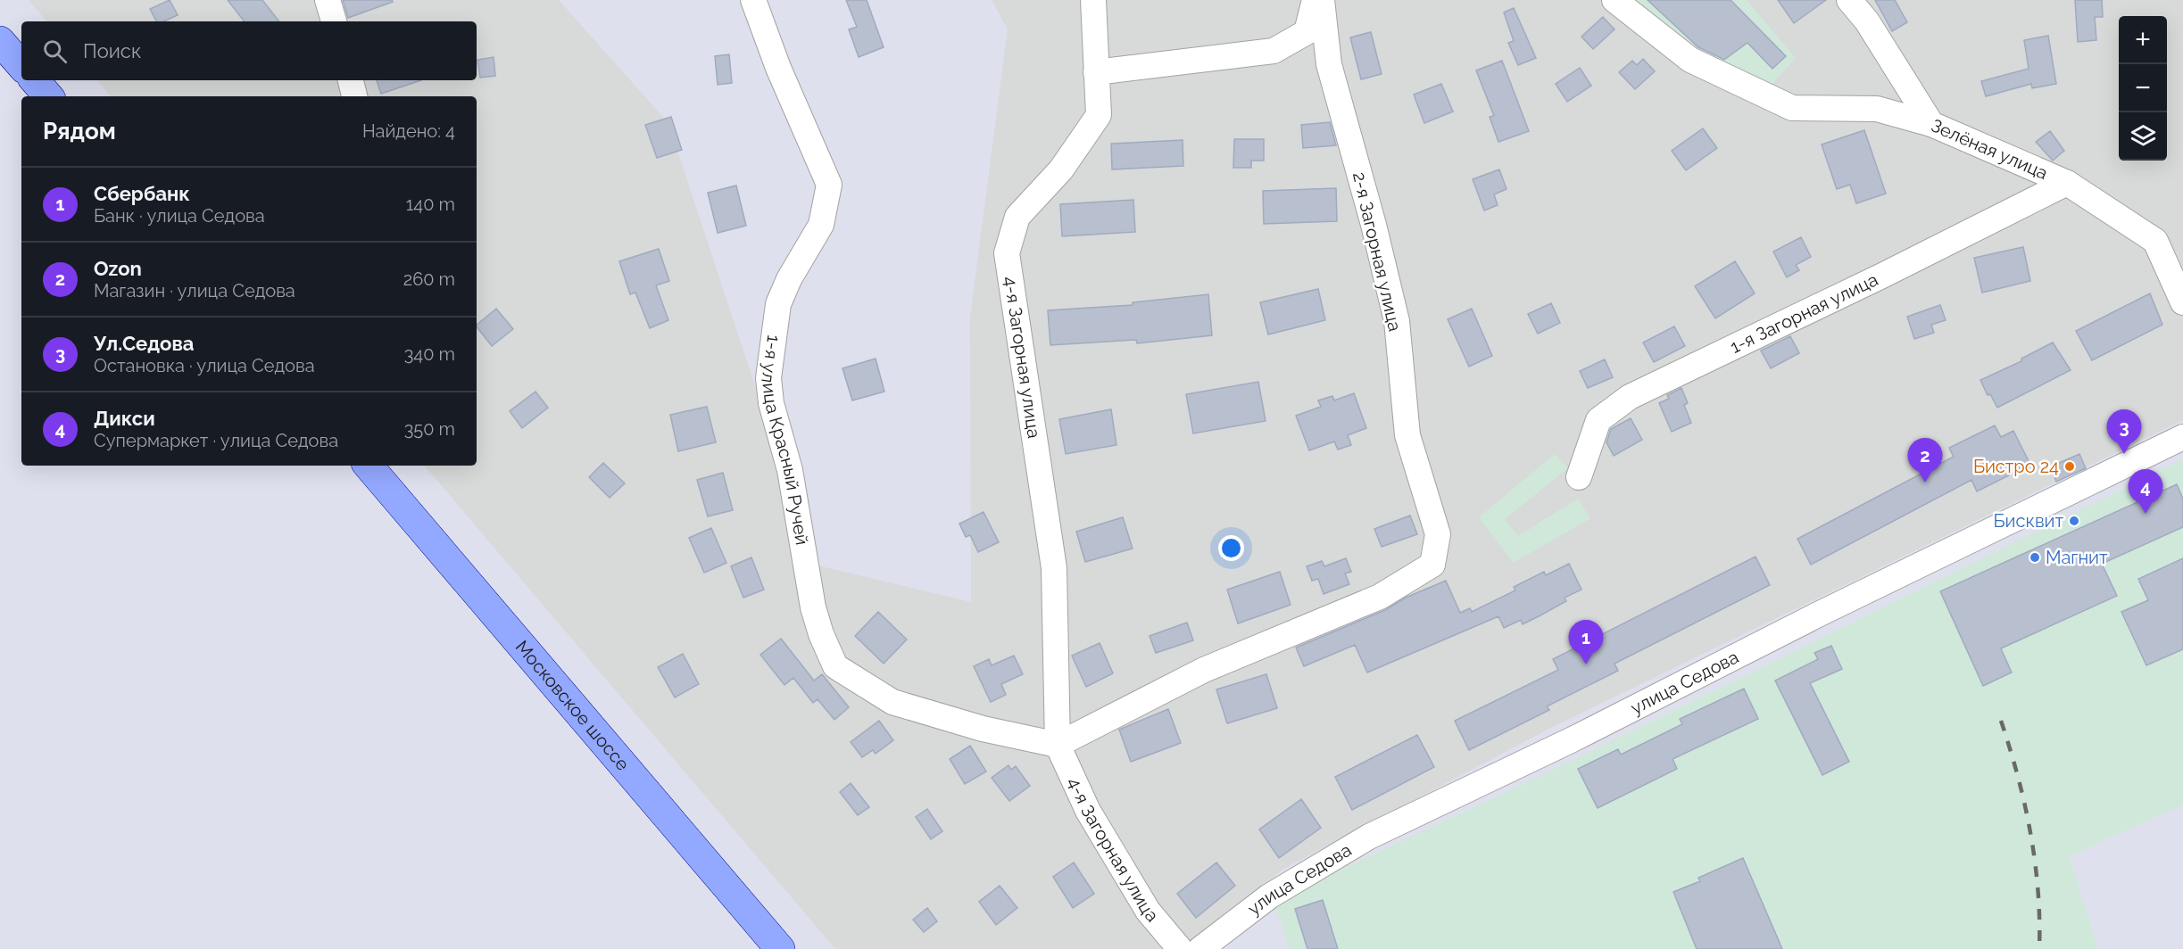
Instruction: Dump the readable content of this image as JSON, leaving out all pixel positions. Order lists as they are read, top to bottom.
{
  "streets": {
    "main road": ["Московское шоссе"],
    "street": [
      "Зелёная улица",
      "2-я Загорная улица",
      "1-я Загорная улица",
      "4-я Загорная улица",
      "1-я улица Красный Ручей",
      "улица Седова"
    ]
  },
  "crossings": [
    ["Зелёная улица", "1-я Загорная улица"],
    ["2-я Загорная улица", "4-я Загорная улица"],
    ["2-я Загорная улица", "1-я улица Красный Ручей"],
    ["4-я Загорная улица", "1-я улица Красный Ручей"]
  ],
  "places": ["Бистро 24", "Бисквит", "Магнит"],
  "page": {
    "map_buttons": ["+", "−"],
    "search": "Поиск",
    "heading": ["Рядом", "Найдено: 4"],
    "list": [
      {
        "mark": "1",
        "name": "Сбербанк",
        "note": "Банк · улица Седова",
        "value": "140 m"
      },
      {
        "mark": "2",
        "name": "Ozon",
        "note": "Магазин · улица Седова",
        "value": "260 m"
      },
      {
        "mark": "3",
        "name": "Ул.Седова",
        "note": "Остановка · улица Седова",
        "value": "340 m"
      },
      {
        "mark": "4",
        "name": "Дикси",
        "note": "Супермаркет · улица Седова",
        "value": "350 m"
      }
    ],
    "pins": [
      "3",
      "2",
      "4",
      "1"
    ]
  }
}
